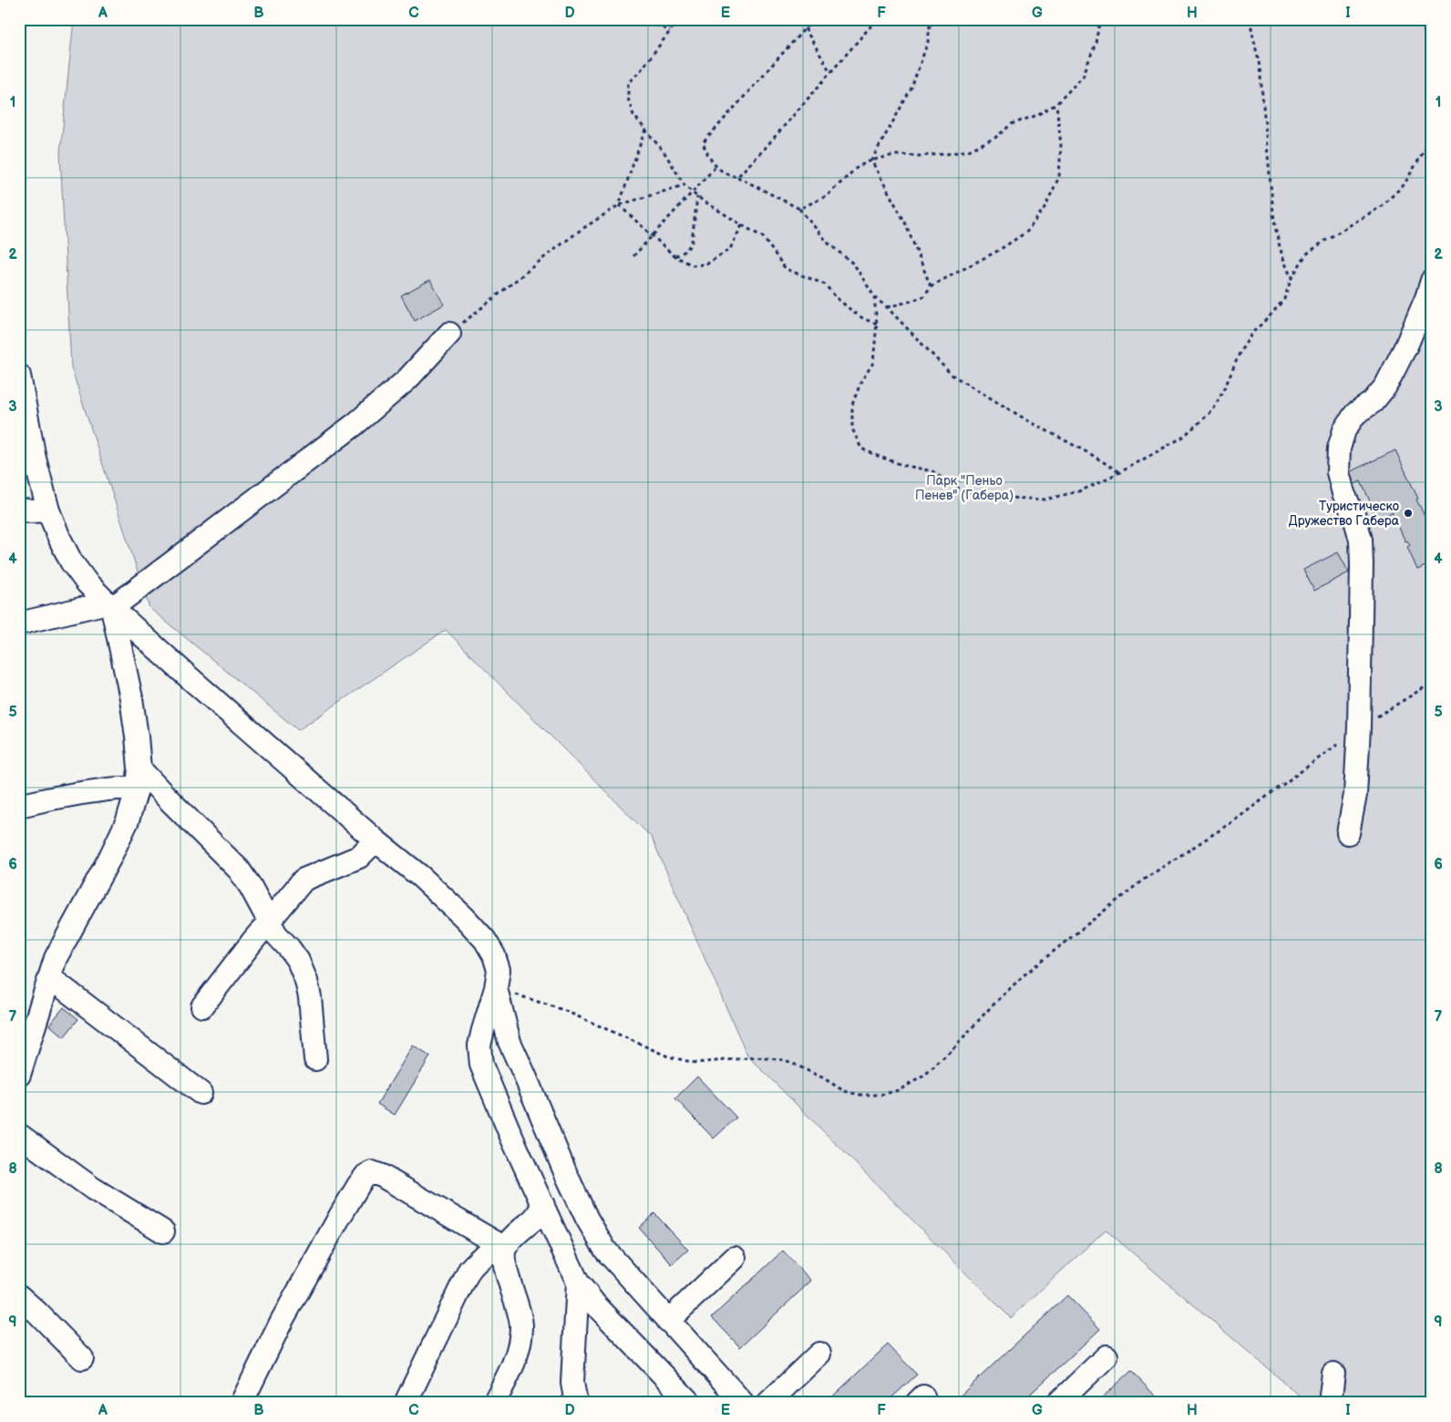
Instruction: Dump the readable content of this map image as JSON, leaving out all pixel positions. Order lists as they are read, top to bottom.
{
  "parks": ["Парк \"Пеньо Пенев\" (Габера)"],
  "places": ["Туристическо Дружество Габера"],
  "grid": {
    "columns": [
      "A",
      "B",
      "C",
      "D",
      "E",
      "F",
      "G",
      "H",
      "I"
    ],
    "rows": [
      "1",
      "2",
      "3",
      "4",
      "5",
      "6",
      "7",
      "8",
      "9"
    ]
  }
}
